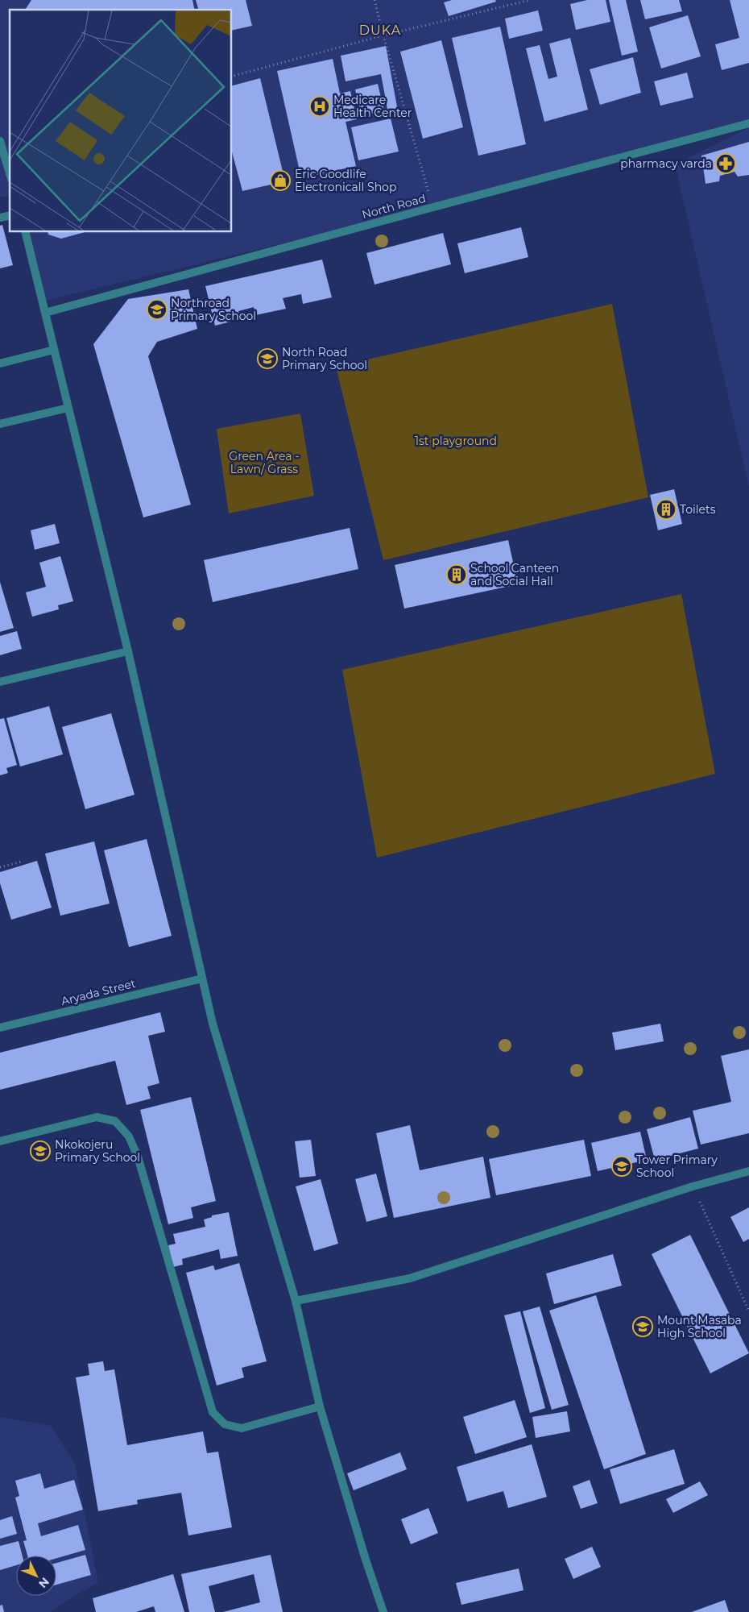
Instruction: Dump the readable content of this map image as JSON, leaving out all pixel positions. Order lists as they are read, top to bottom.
{
  "streets": {
    "street": ["North Road", "Aryada Street"]
  },
  "districts": ["DUKA"],
  "parks": ["1st playground", "Green Area - Lawn/ Grass"],
  "places": {
    "hospital": ["Medicare Health Center"],
    "pharmacy": ["pharmacy varda"],
    "shop": ["Eric Goodlife Electronicall Shop"],
    "school or university": [
      "Northroad Primary School",
      "North Road Primary School",
      "Nkokojeru Primary School",
      "Tower Primary School",
      "Mount Masaba High School"
    ],
    "building": ["Toilets", "School Canteen and Social Hall"]
  },
  "north": "bottom right"
}
